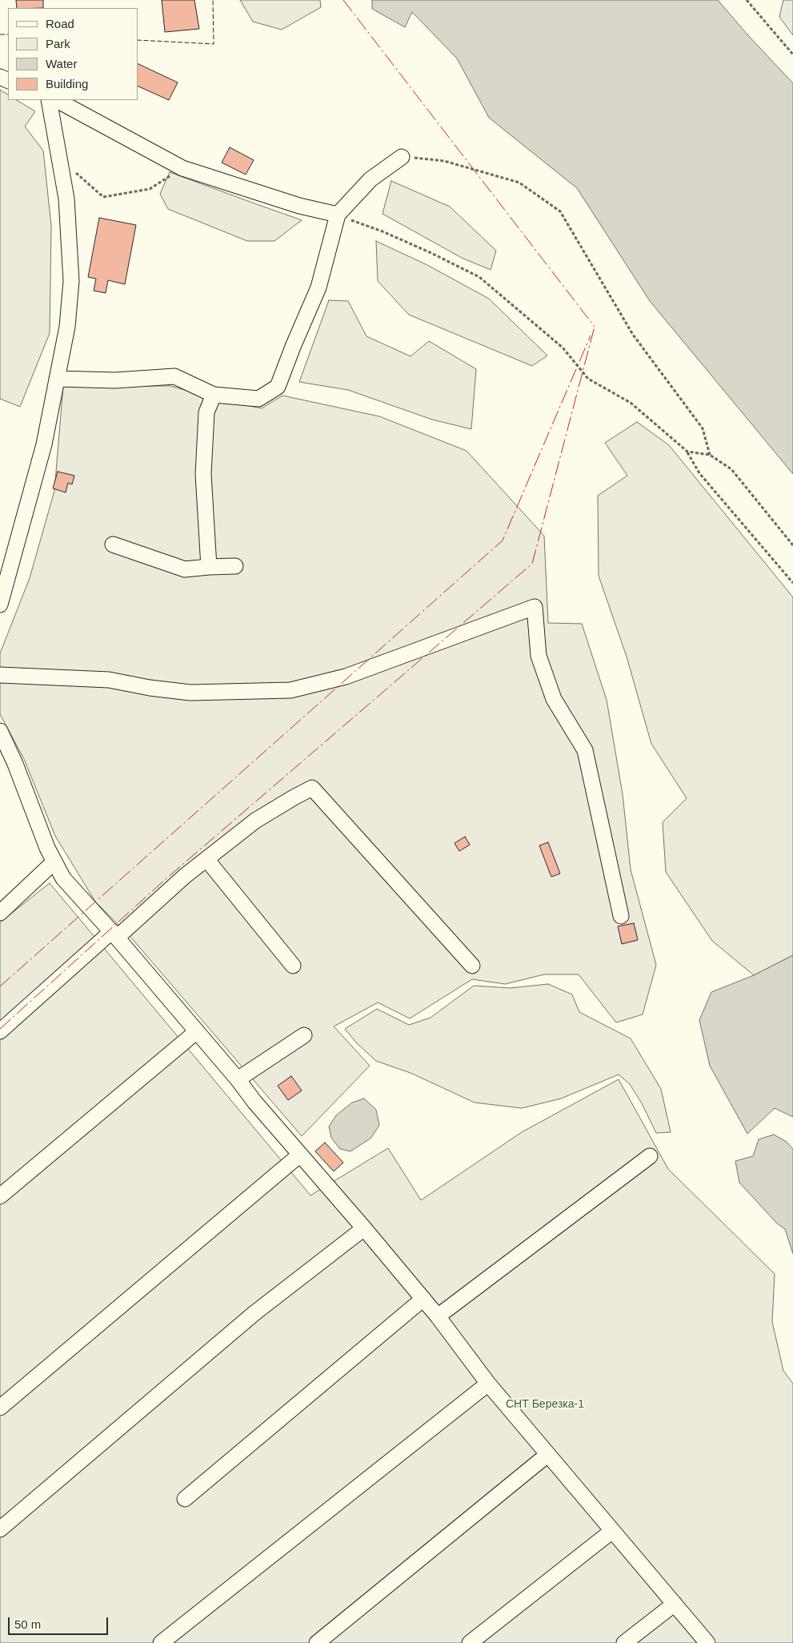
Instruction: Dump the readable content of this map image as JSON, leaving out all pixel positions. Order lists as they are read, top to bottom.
{
  "parks": ["СНТ Березка-1"],
  "legend": [
    "Road",
    "Park",
    "Water",
    "Building"
  ],
  "scale_bar": "50 m"
}
